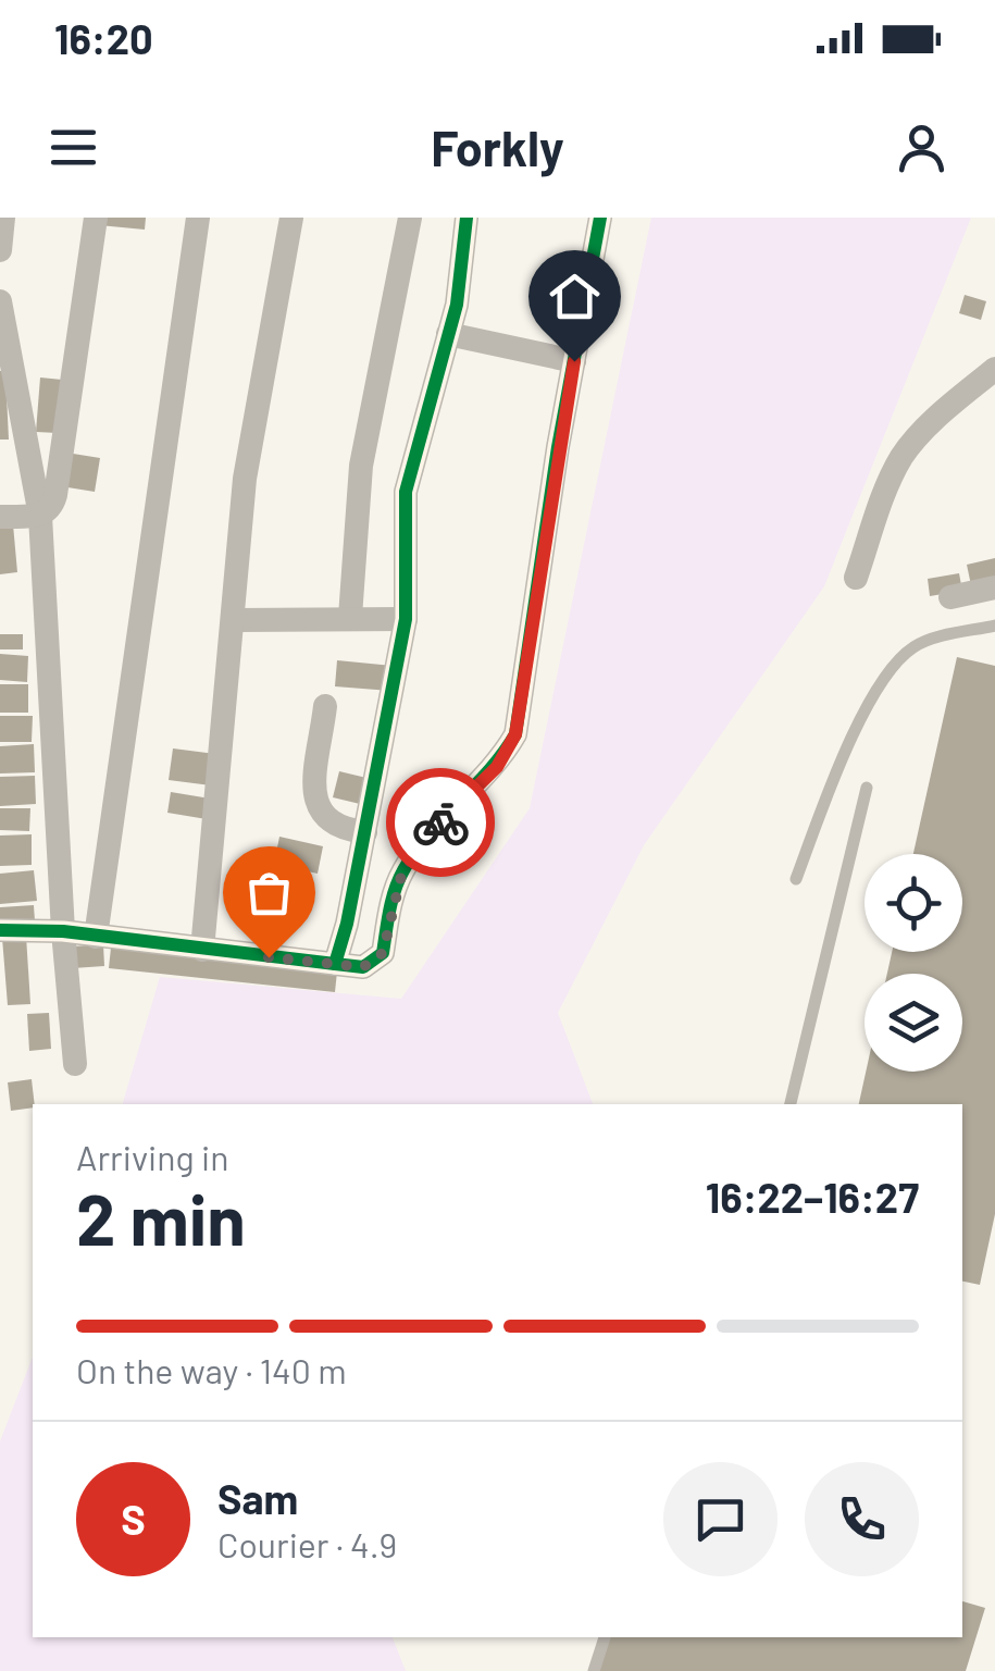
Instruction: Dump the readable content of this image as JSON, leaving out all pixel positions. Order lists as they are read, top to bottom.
{
  "page": {
    "status": "16:20",
    "header": "Forkly",
    "heading": ["2 min", "Arriving in", "16:22–16:27"],
    "panel": ["Sam", "Courier · 4.9"],
    "bar": "On the way · 140 m",
    "round": "S"
  }
}
